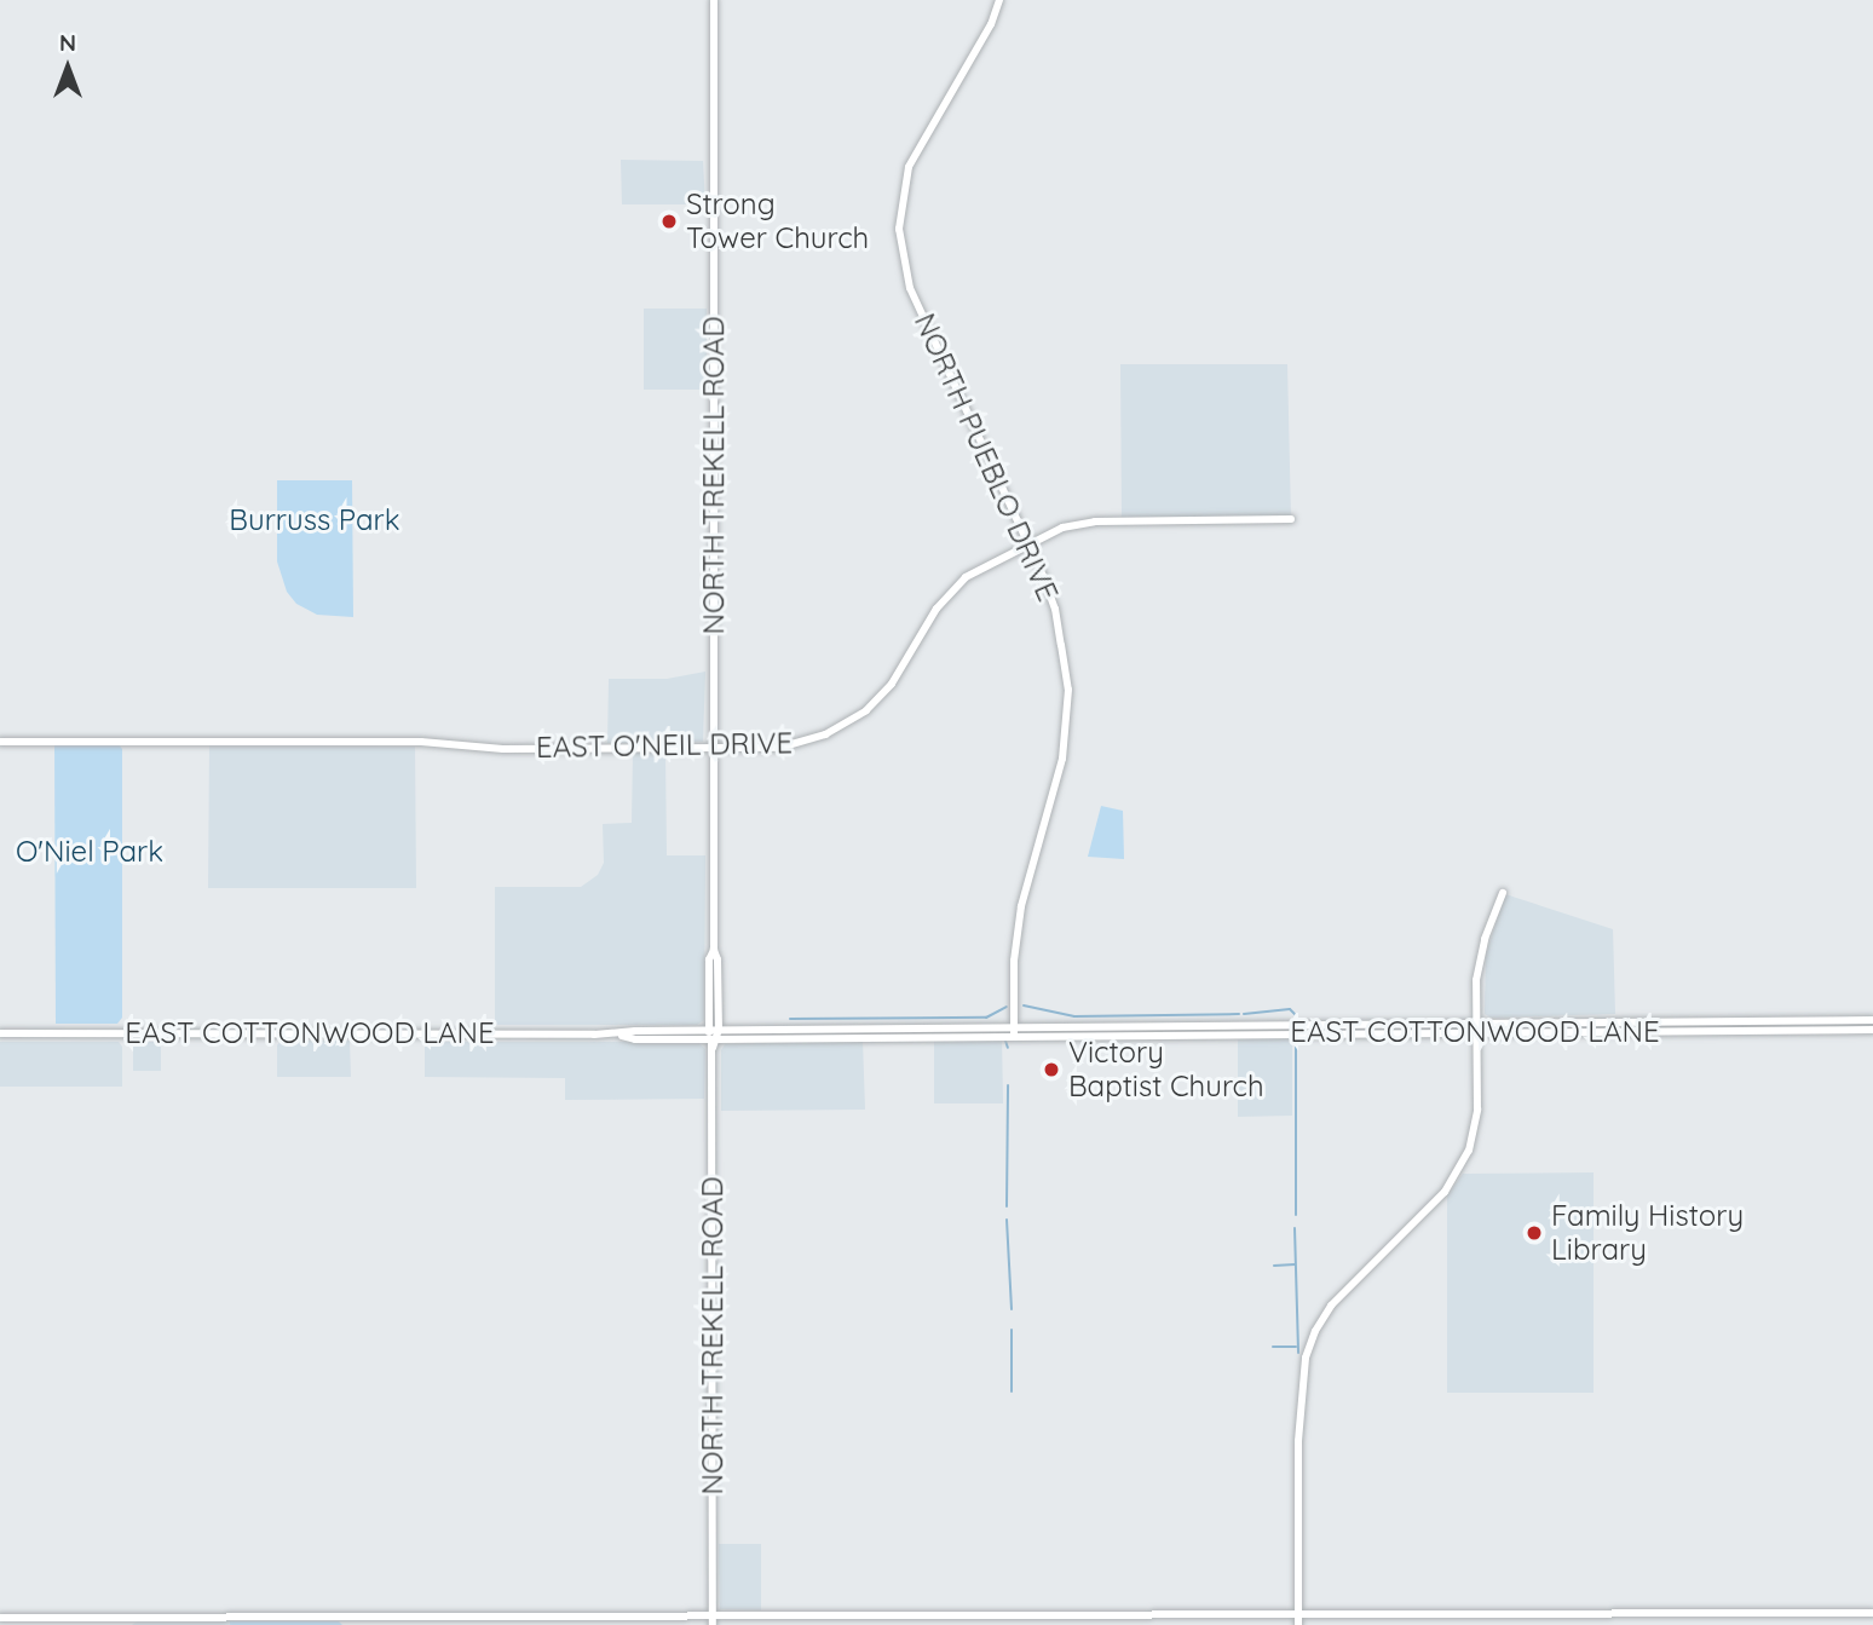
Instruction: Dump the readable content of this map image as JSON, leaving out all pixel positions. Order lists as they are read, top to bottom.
{
  "streets": {
    "street": [
      "NORTH PUEBLO DRIVE",
      "NORTH TREKELL ROAD",
      "EAST O'NEIL DRIVE",
      "EAST COTTONWOOD LANE"
    ]
  },
  "crossings": [
    ["NORTH PUEBLO DRIVE", "EAST O'NEIL DRIVE"],
    ["NORTH PUEBLO DRIVE", "EAST COTTONWOOD LANE"],
    ["NORTH TREKELL ROAD", "EAST O'NEIL DRIVE"],
    ["NORTH TREKELL ROAD", "EAST COTTONWOOD LANE"]
  ],
  "parks": ["Burruss Park", "O'Niel Park"],
  "places": ["Strong Tower Church", "Victory Baptist Church", "Family History Library"],
  "north": "top"
}
